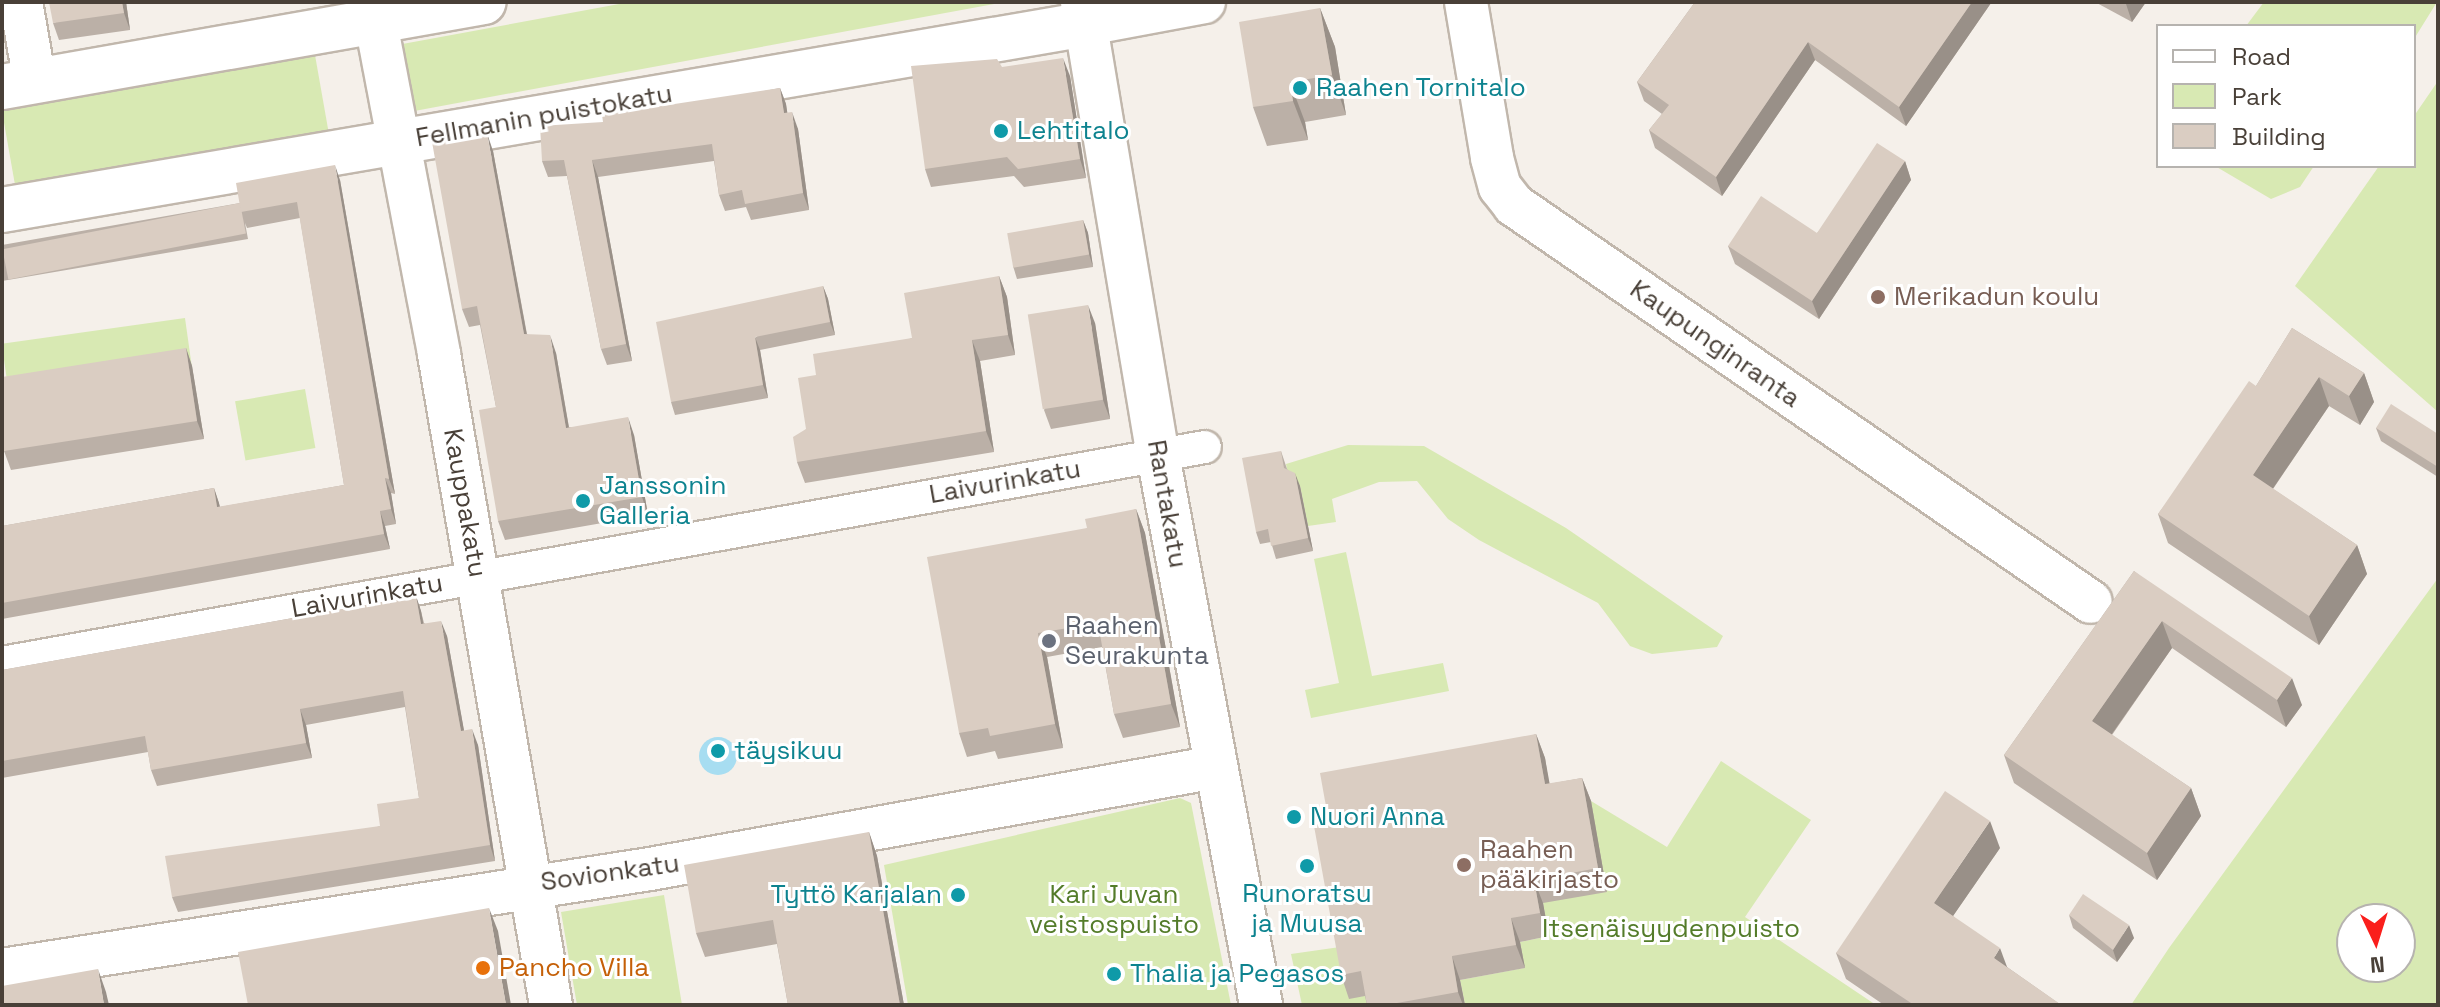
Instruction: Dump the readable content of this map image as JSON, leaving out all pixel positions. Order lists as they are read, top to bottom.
{
  "streets": {
    "street": [
      "Fellmanin puistokatu",
      "Kaupunginranta",
      "Laivurinkatu",
      "Kauppakatu",
      "Rantakatu",
      "Sovionkatu"
    ]
  },
  "crossings": [
    ["Fellmanin puistokatu", "Kauppakatu"],
    ["Fellmanin puistokatu", "Rantakatu"],
    ["Laivurinkatu", "Kauppakatu"],
    ["Laivurinkatu", "Rantakatu"],
    ["Kauppakatu", "Sovionkatu"],
    ["Rantakatu", "Sovionkatu"]
  ],
  "parks": ["Kari Juvan veistospuisto", "Itsenäisyydenpuisto"],
  "places": [
    "Raahen Tornitalo",
    "Lehtitalo",
    "Merikadun koulu",
    "Janssonin Galleria",
    "Raahen Seurakunta",
    "täysikuu",
    "Nuori Anna",
    "Raahen pääkirjasto",
    "Runoratsu ja Muusa",
    "Tyttö Karjalan",
    "Pancho Villa",
    "Thalia ja Pegasos"
  ],
  "legend": ["Road", "Park", "Building"],
  "north": "bottom"
}
